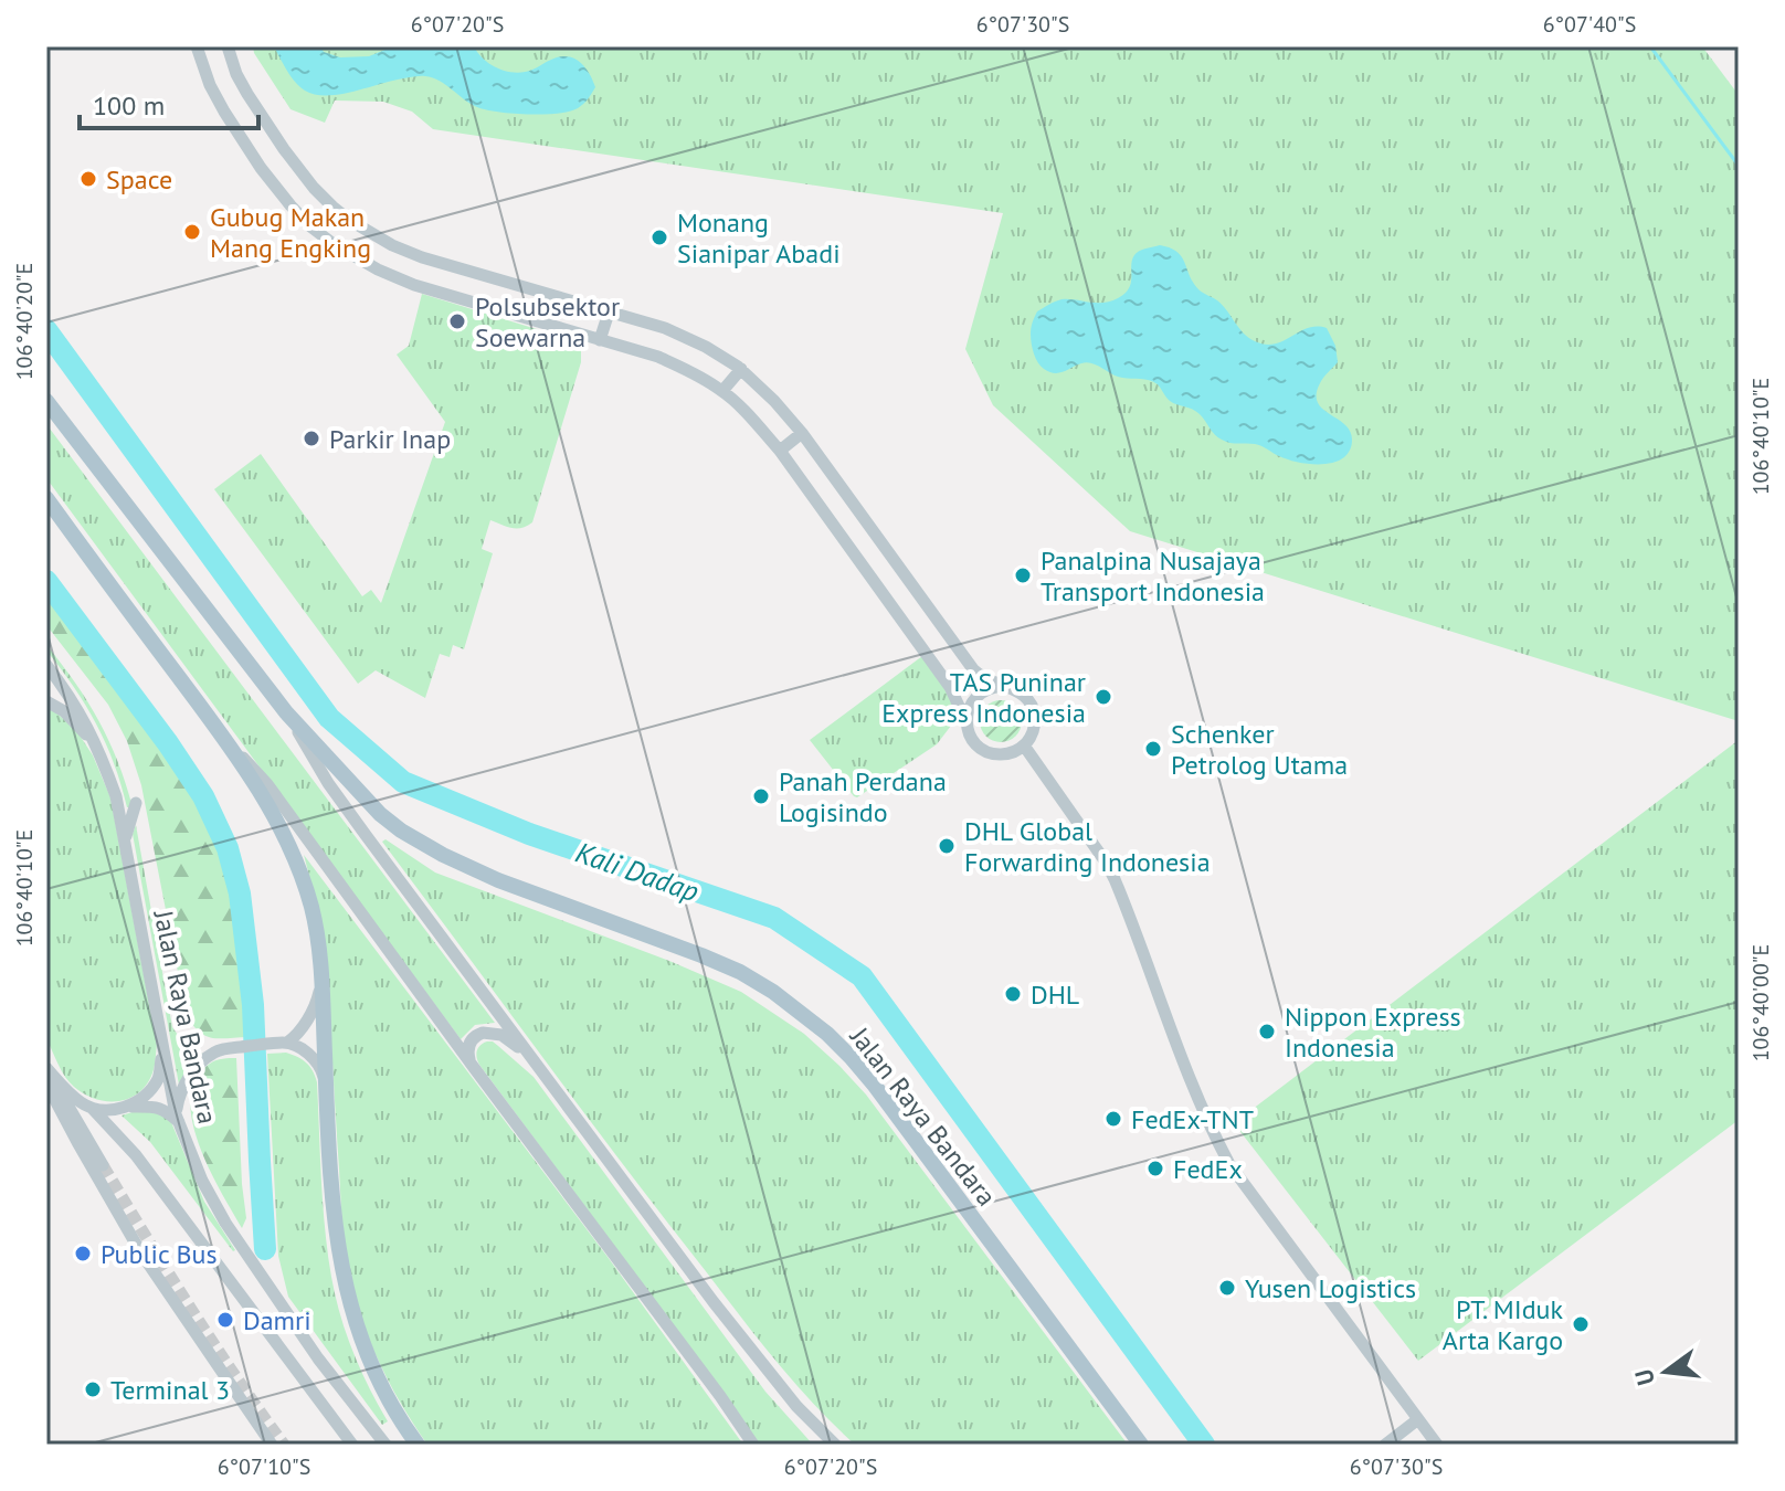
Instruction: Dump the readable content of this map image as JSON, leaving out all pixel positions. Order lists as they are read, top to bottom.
{
  "streets": {
    "main road": ["Jalan Raya Bandara"]
  },
  "water": ["Kali Dadap"],
  "places": [
    "Space",
    "Gubug Makan Mang Engking",
    "Monang Sianipar Abadi",
    "Polsubsektor Soewarna",
    "Parkir Inap",
    "Panalpina Nusajaya Transport Indonesia",
    "TAS Puninar Express Indonesia",
    "Schenker Petrolog Utama",
    "Panah Perdana Logisindo",
    "DHL Global Forwarding Indonesia",
    "DHL",
    "Nippon Express Indonesia",
    "FedEx-TNT",
    "FedEx",
    "Public Bus",
    "Yusen Logistics",
    "Damri",
    "PT. MIduk Arta Kargo",
    "Terminal 3"
  ],
  "scale_bar": "100 m",
  "north": "left",
  "coordinates": [
    "6°07'20\"S",
    "6°07'30\"S",
    "6°07'40\"S",
    "106°40'20\"E",
    "106°40'10\"E",
    "106°40'00\"E",
    "6°07'10\"S"
  ]
}
